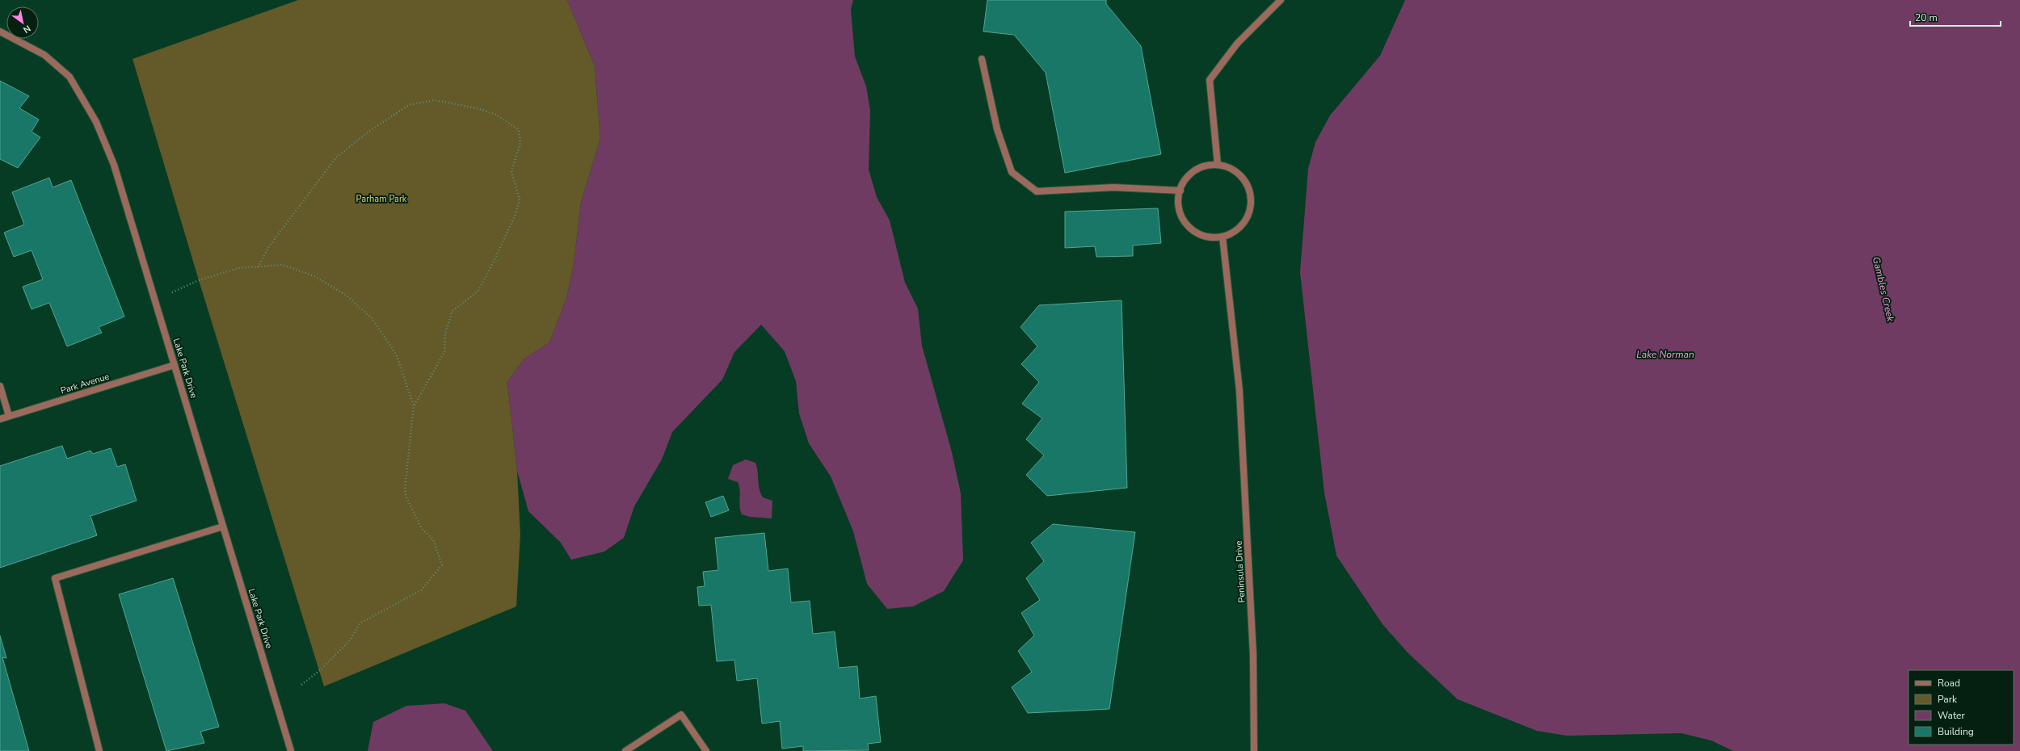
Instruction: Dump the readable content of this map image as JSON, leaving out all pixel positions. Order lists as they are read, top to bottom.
{
  "streets": {
    "street": ["Lake Park Drive", "Park Avenue", "Peninsula Drive"]
  },
  "crossings": [
    ["Lake Park Drive", "Park Avenue"]
  ],
  "water": ["Gambles Creek", "Lake Norman"],
  "parks": ["Parham Park"],
  "legend": [
    "Road",
    "Park",
    "Water",
    "Building"
  ],
  "scale_bar": "20 m",
  "north": "bottom right"
}
